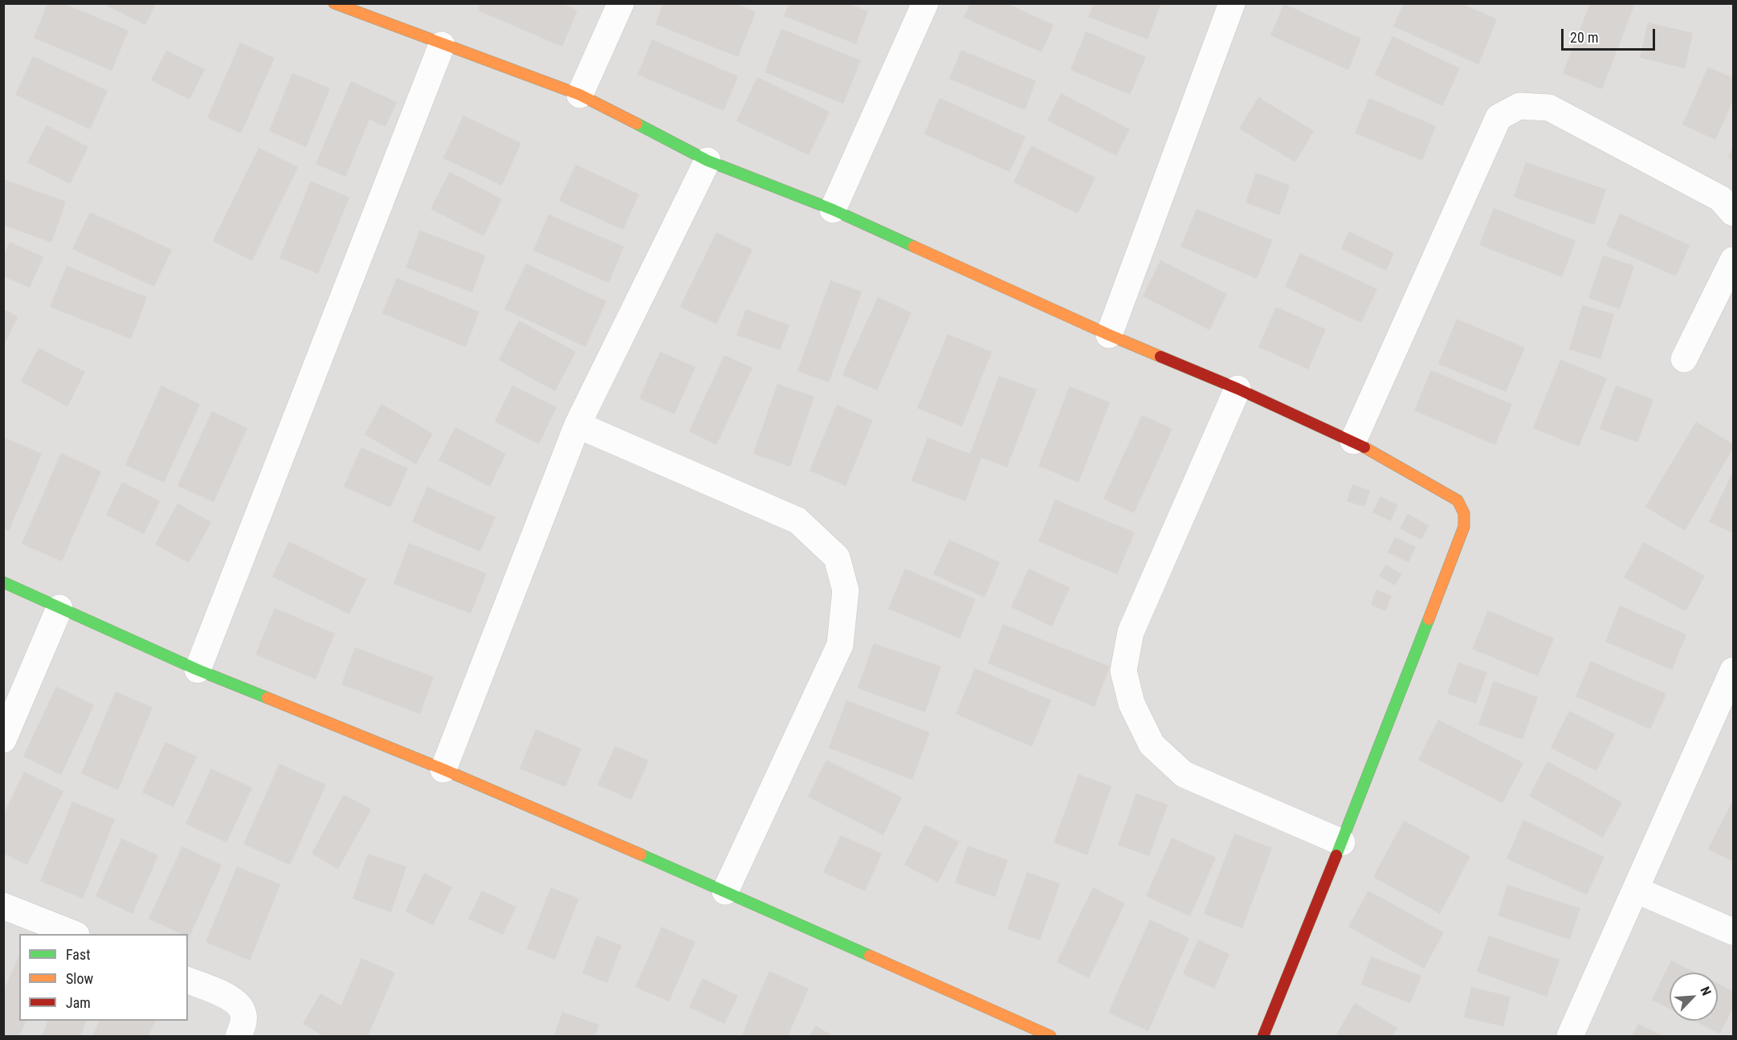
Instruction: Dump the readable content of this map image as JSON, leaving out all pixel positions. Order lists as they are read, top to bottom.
{
  "legend": ["Fast", "Slow", "Jam"],
  "scale_bar": "20 m",
  "north": "top right"
}
